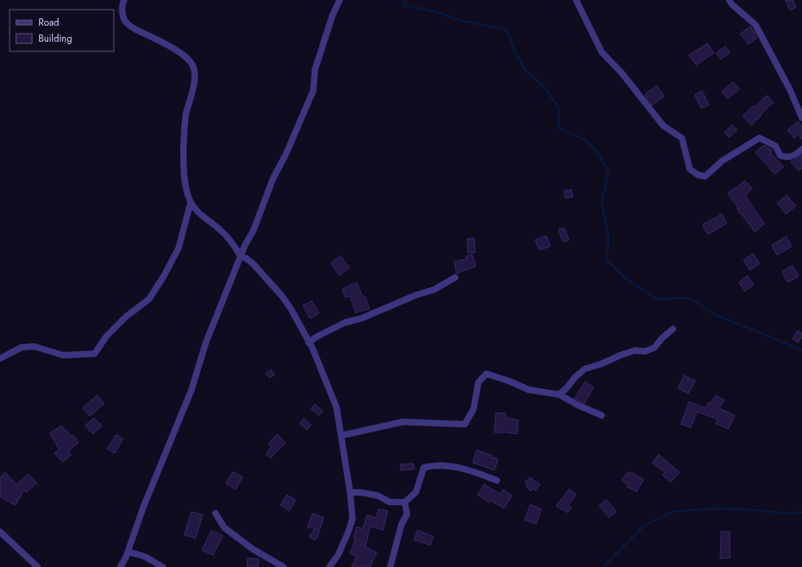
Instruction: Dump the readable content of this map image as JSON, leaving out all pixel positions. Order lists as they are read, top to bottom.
{
  "legend": ["Road", "Building"]
}
